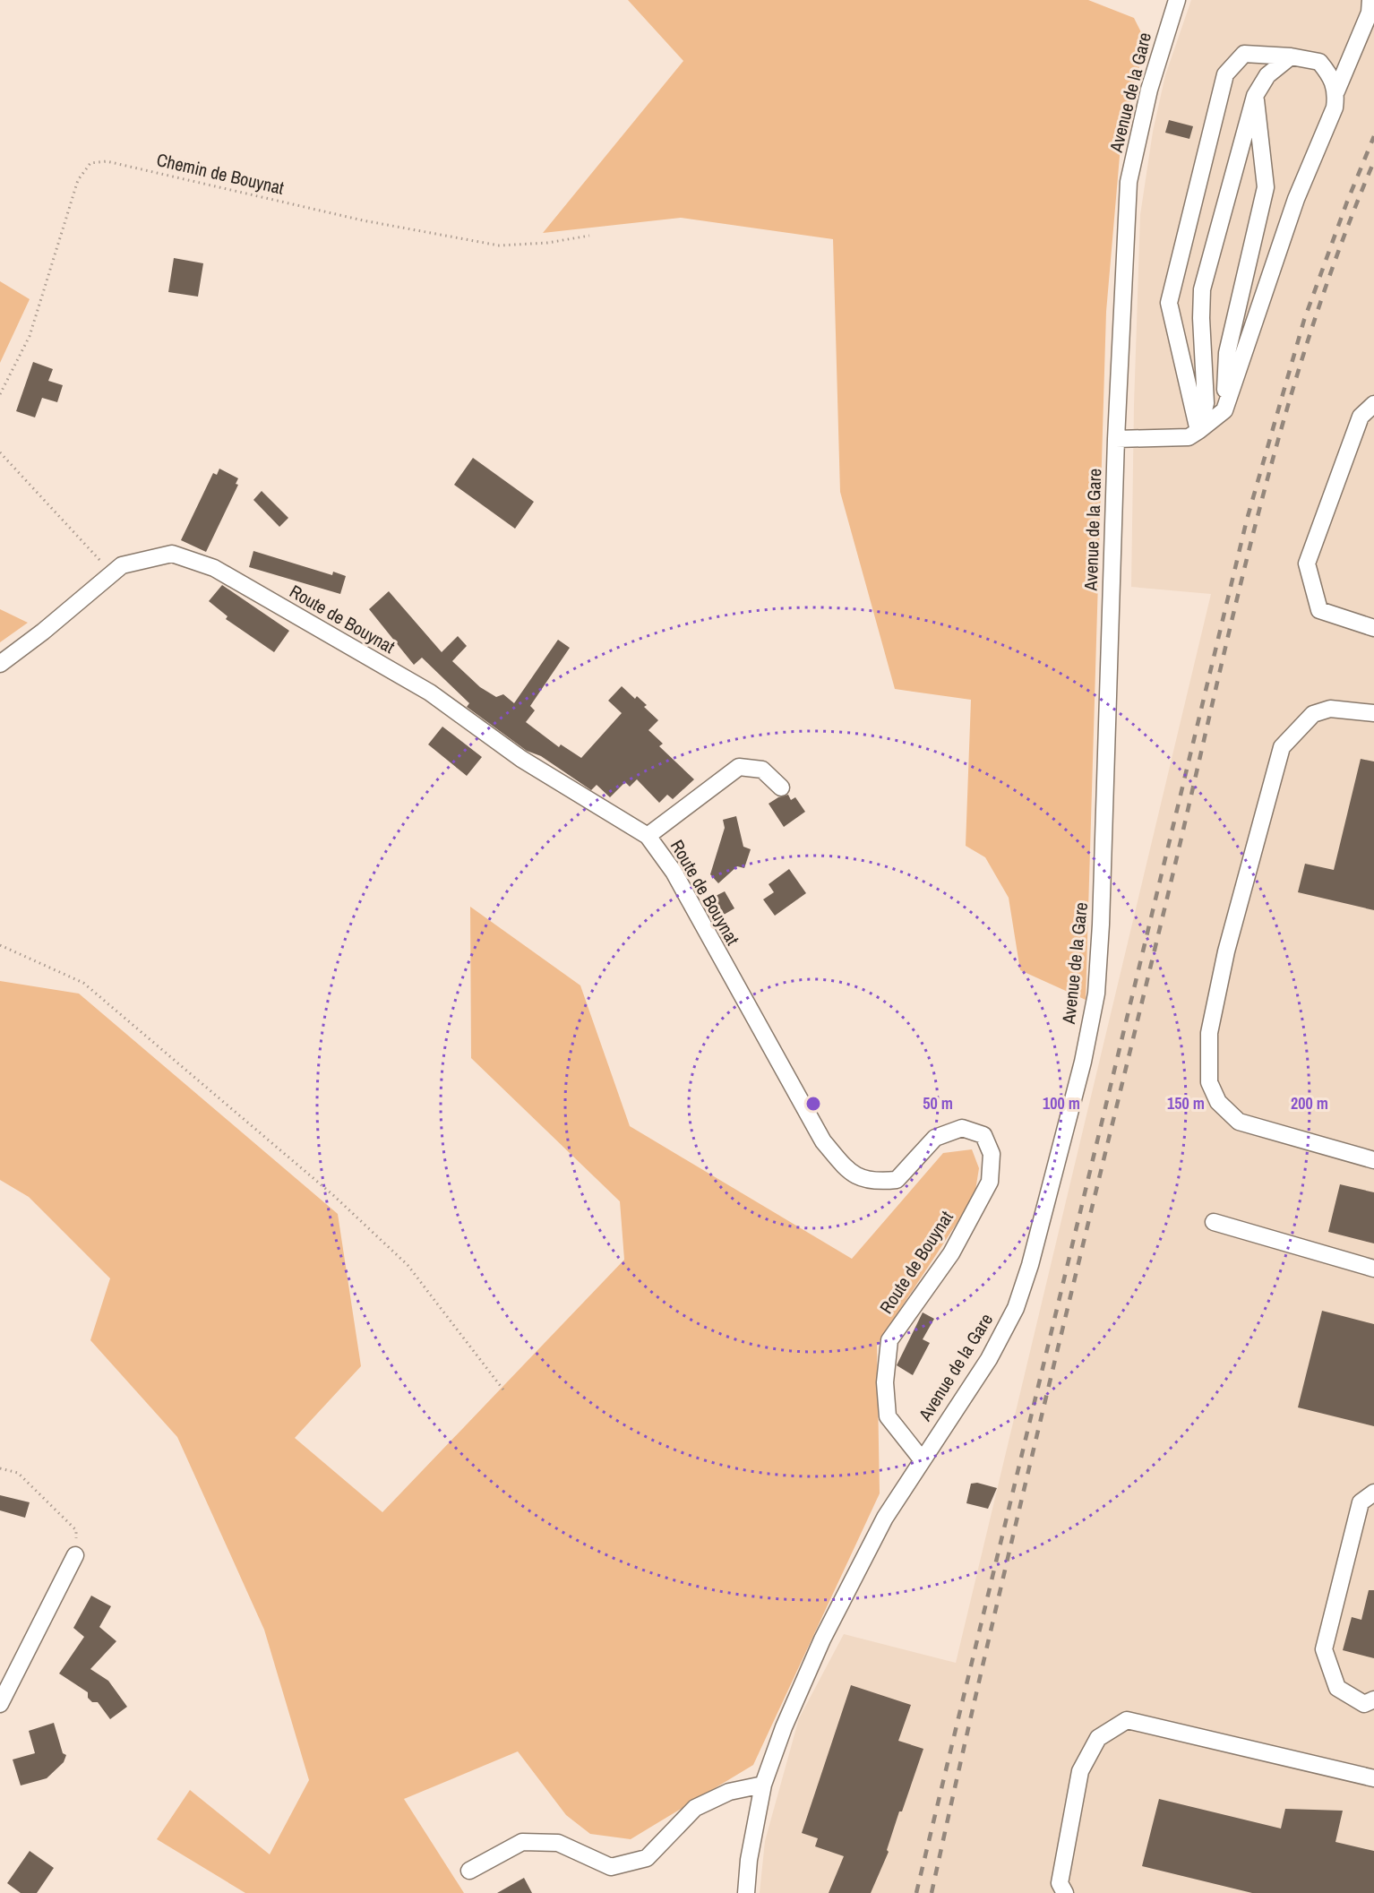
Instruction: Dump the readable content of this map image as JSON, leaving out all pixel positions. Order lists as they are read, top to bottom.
{
  "streets": {
    "street": ["Avenue de la Gare", "Route de Bouynat"],
    "path": ["Chemin de Bouynat"]
  },
  "crossings": [
    ["Avenue de la Gare", "Route de Bouynat"]
  ],
  "rings": [
    "50 m",
    "100 m",
    "150 m",
    "200 m"
  ]
}
